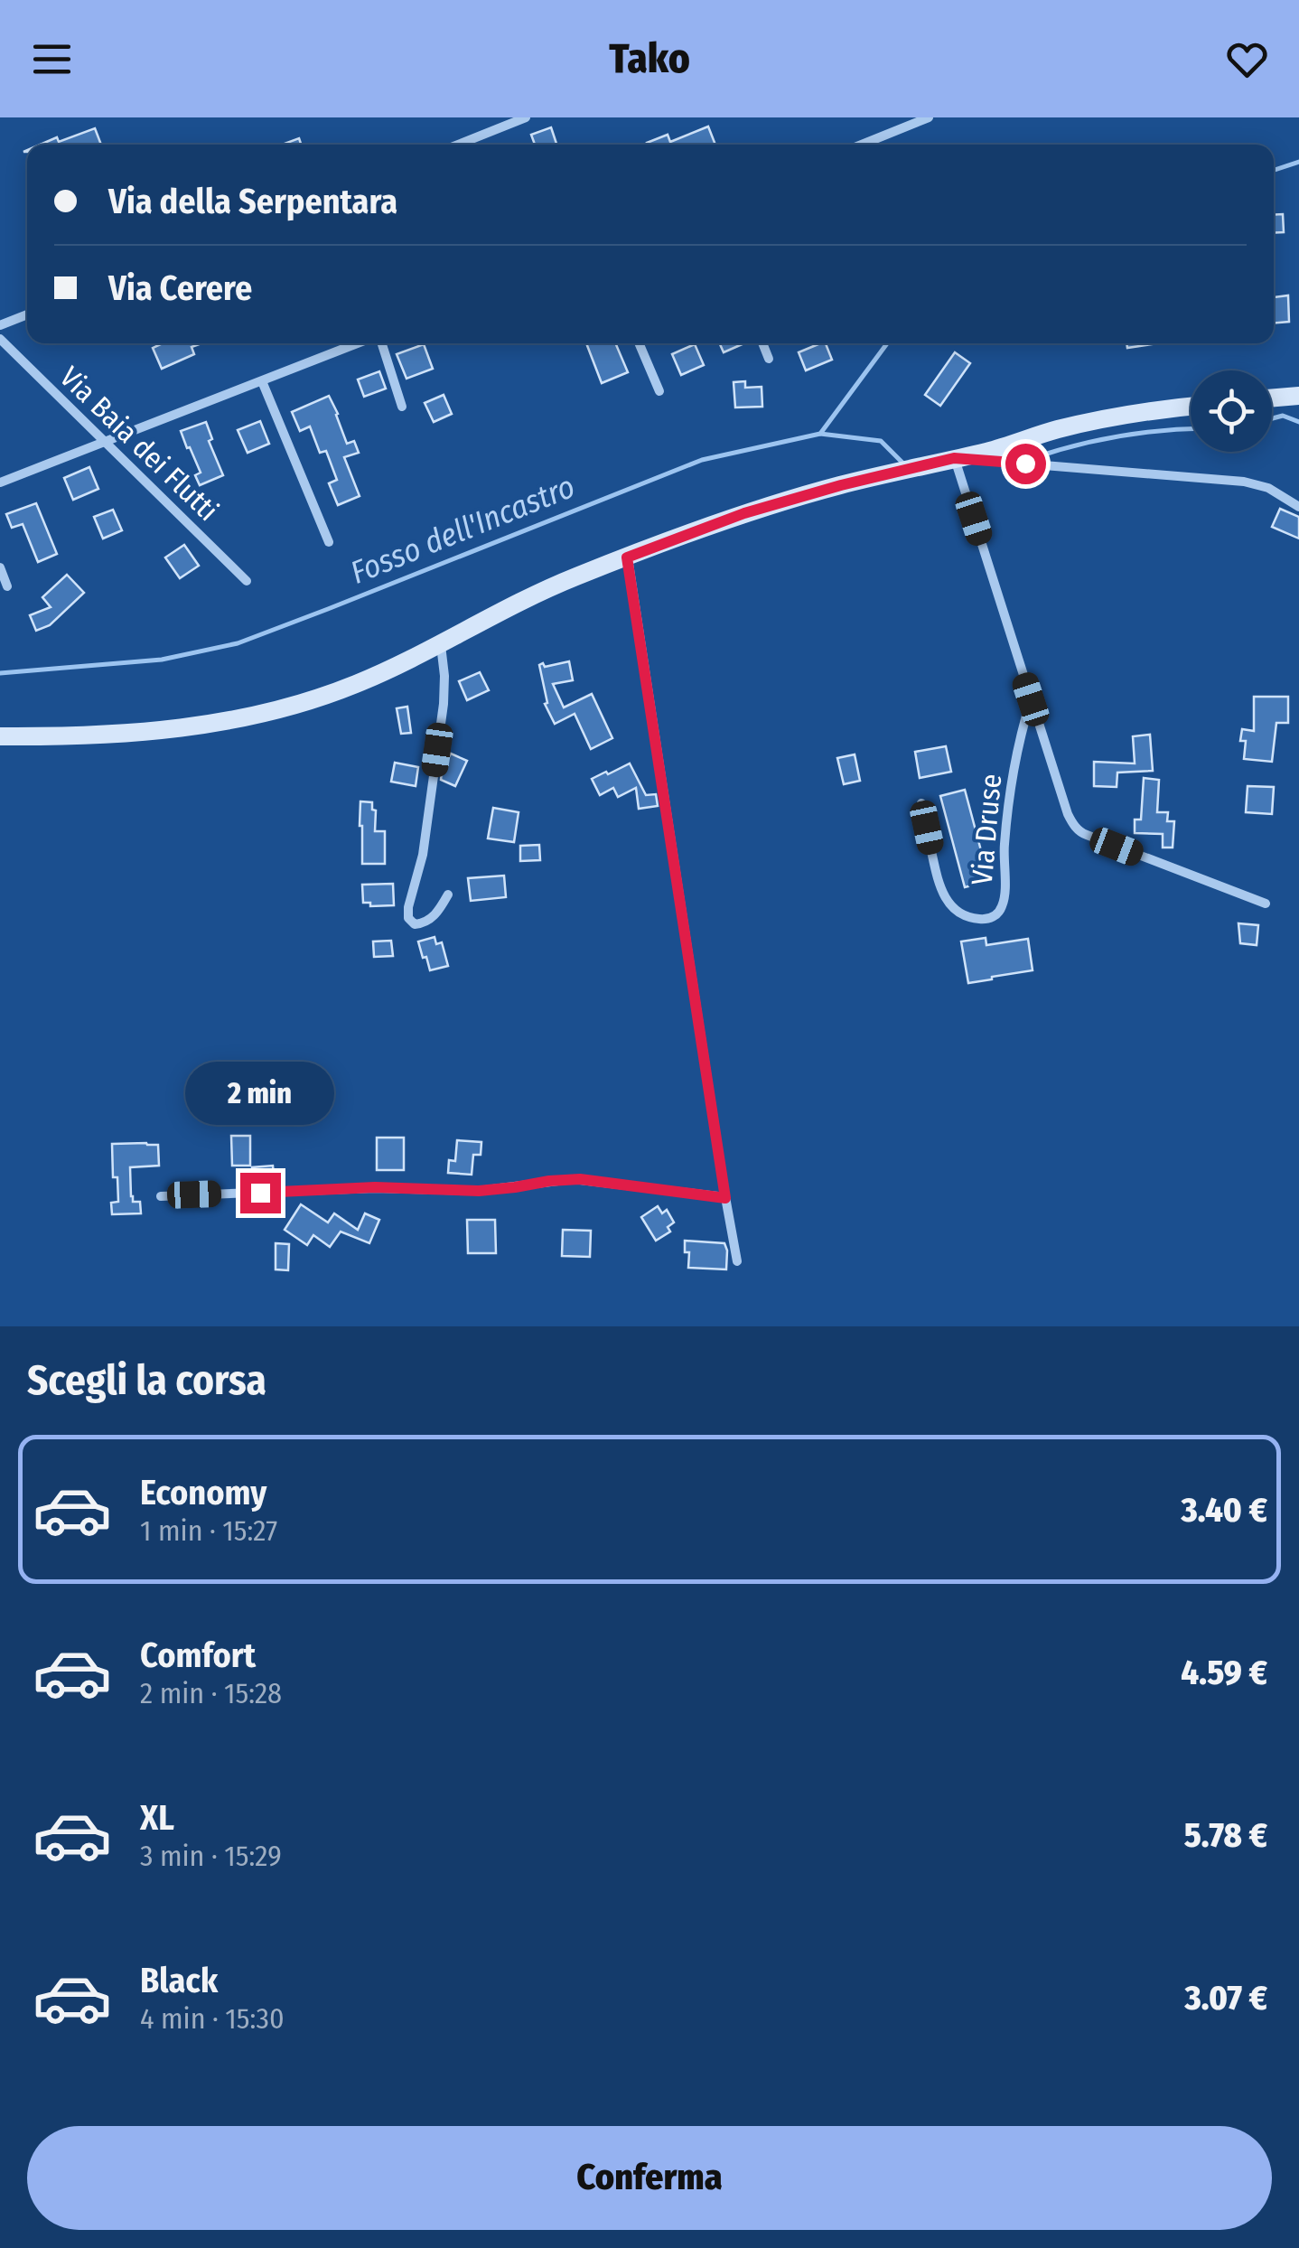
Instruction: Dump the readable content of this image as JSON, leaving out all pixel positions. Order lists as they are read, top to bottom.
{
  "streets": {
    "street": ["Via Baia dei Flutti", "Via Druse"]
  },
  "water": ["Fosso dell'Incastro"],
  "page": {
    "header": "Tako",
    "banner": ["Via della Serpentara", "Via Cerere"],
    "bubble": "2 min",
    "heading": "Scegli la corsa",
    "list": [
      {
        "name": "Economy",
        "note": "1 min · 15:27",
        "value": "3.40 €"
      },
      {
        "name": "Comfort",
        "note": "2 min · 15:28",
        "value": "4.59 €"
      },
      {
        "name": "XL",
        "note": "3 min · 15:29",
        "value": "5.78 €"
      },
      {
        "name": "Black",
        "note": "4 min · 15:30",
        "value": "3.07 €"
      }
    ],
    "buttons": "Conferma"
  }
}
